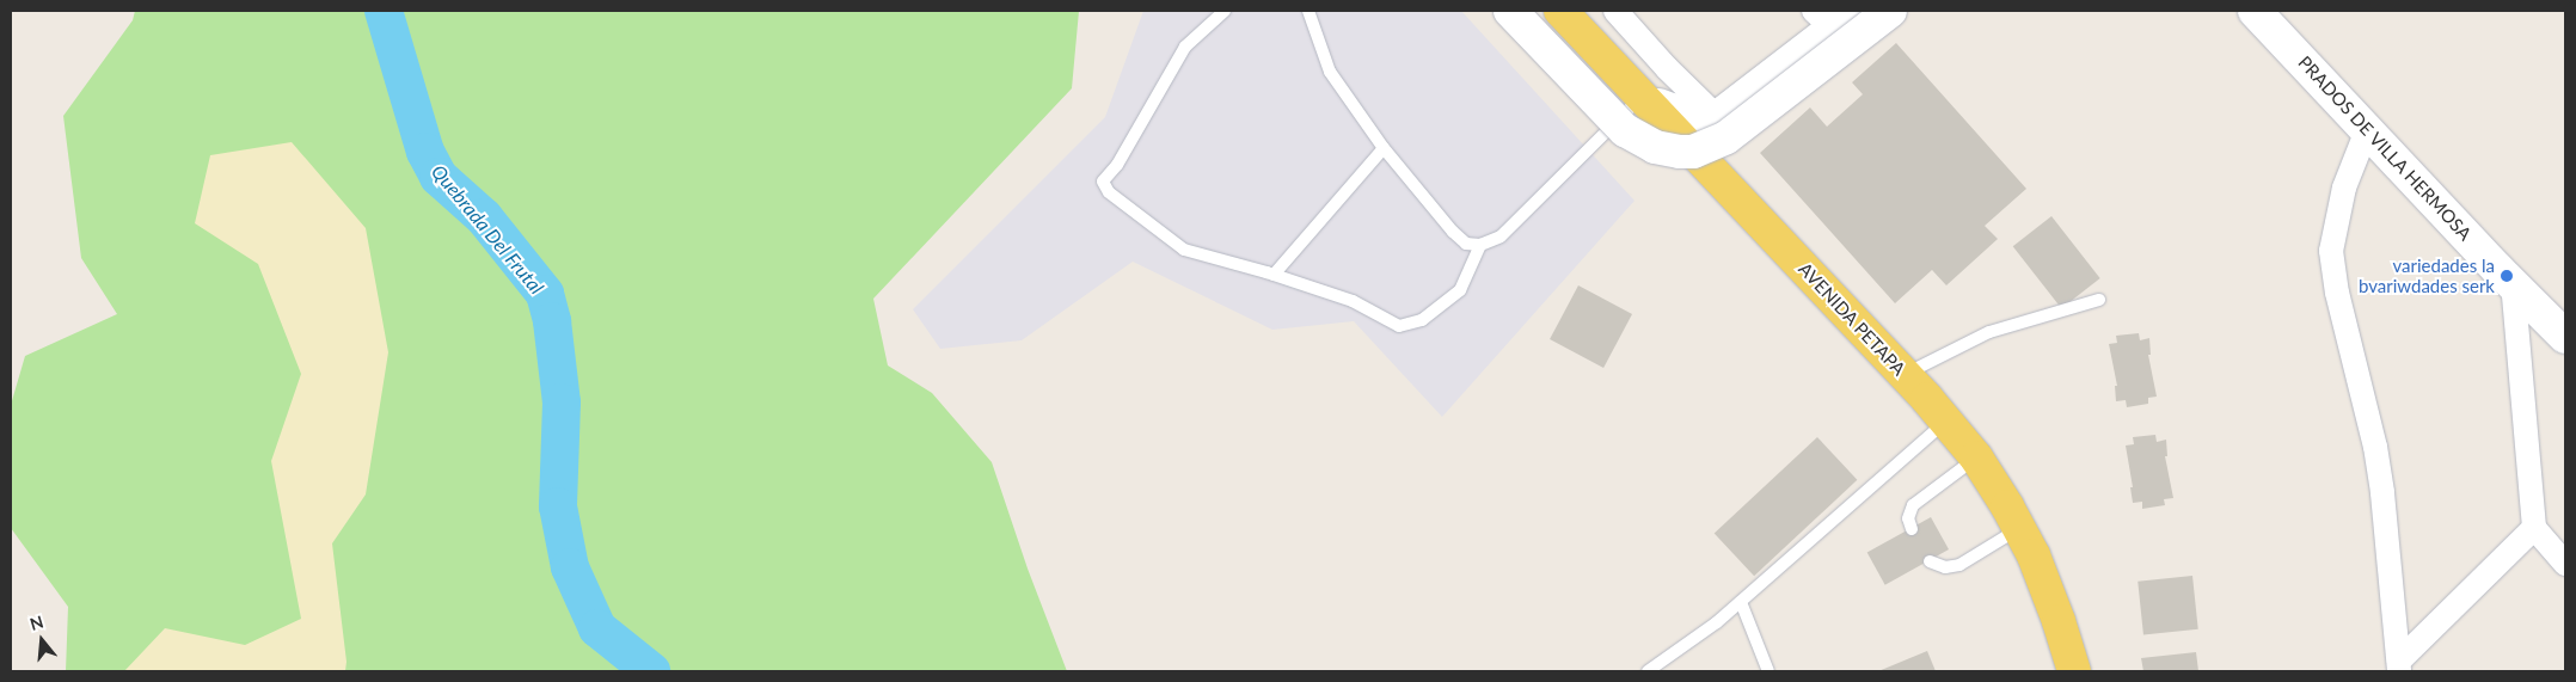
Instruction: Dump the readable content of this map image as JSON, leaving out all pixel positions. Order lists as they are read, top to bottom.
{
  "streets": {
    "main road": ["PRADOS DE VILLA HERMOSA", "AVENIDA PETAPA"]
  },
  "water": ["Quebrada Del Frutal"],
  "places": ["variedades la bvariwdades serk"],
  "north": "top"
}
